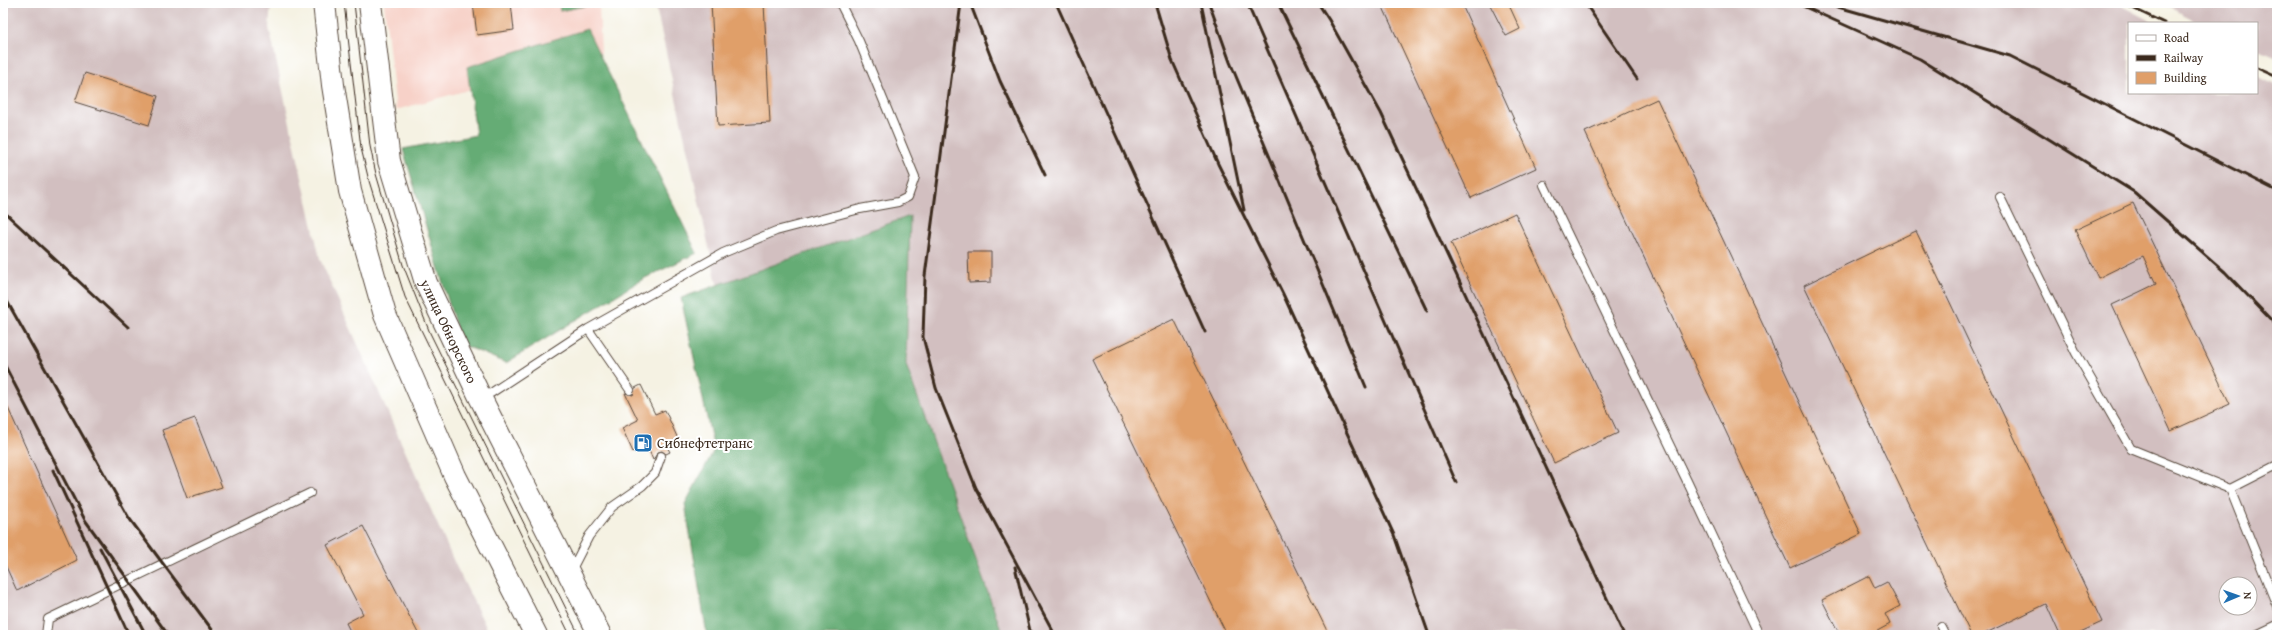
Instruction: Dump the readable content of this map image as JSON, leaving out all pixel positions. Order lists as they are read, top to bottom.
{
  "streets": {
    "main road": ["улица Обнорского"]
  },
  "places": {
    "fuel station": ["Сибнефтетранс"]
  },
  "legend": ["Road", "Railway", "Building"],
  "north": "right"
}
